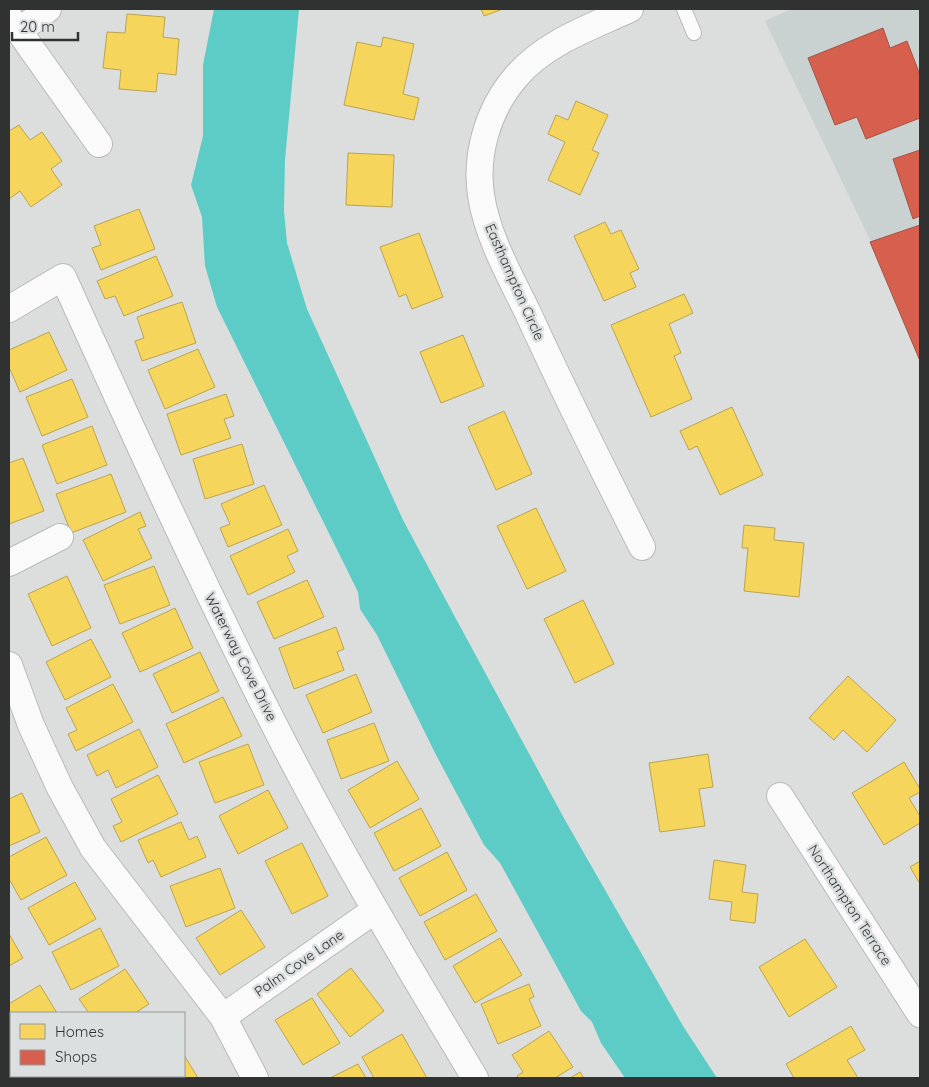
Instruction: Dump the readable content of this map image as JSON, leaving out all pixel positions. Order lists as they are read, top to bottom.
{
  "streets": {
    "street": [
      "Easthampton Circle",
      "Waterway Cove Drive",
      "Northampton Terrace",
      "Palm Cove Lane"
    ]
  },
  "crossings": [
    ["Waterway Cove Drive", "Palm Cove Lane"]
  ],
  "legend": ["Homes", "Shops"],
  "scale_bar": "20 m"
}
